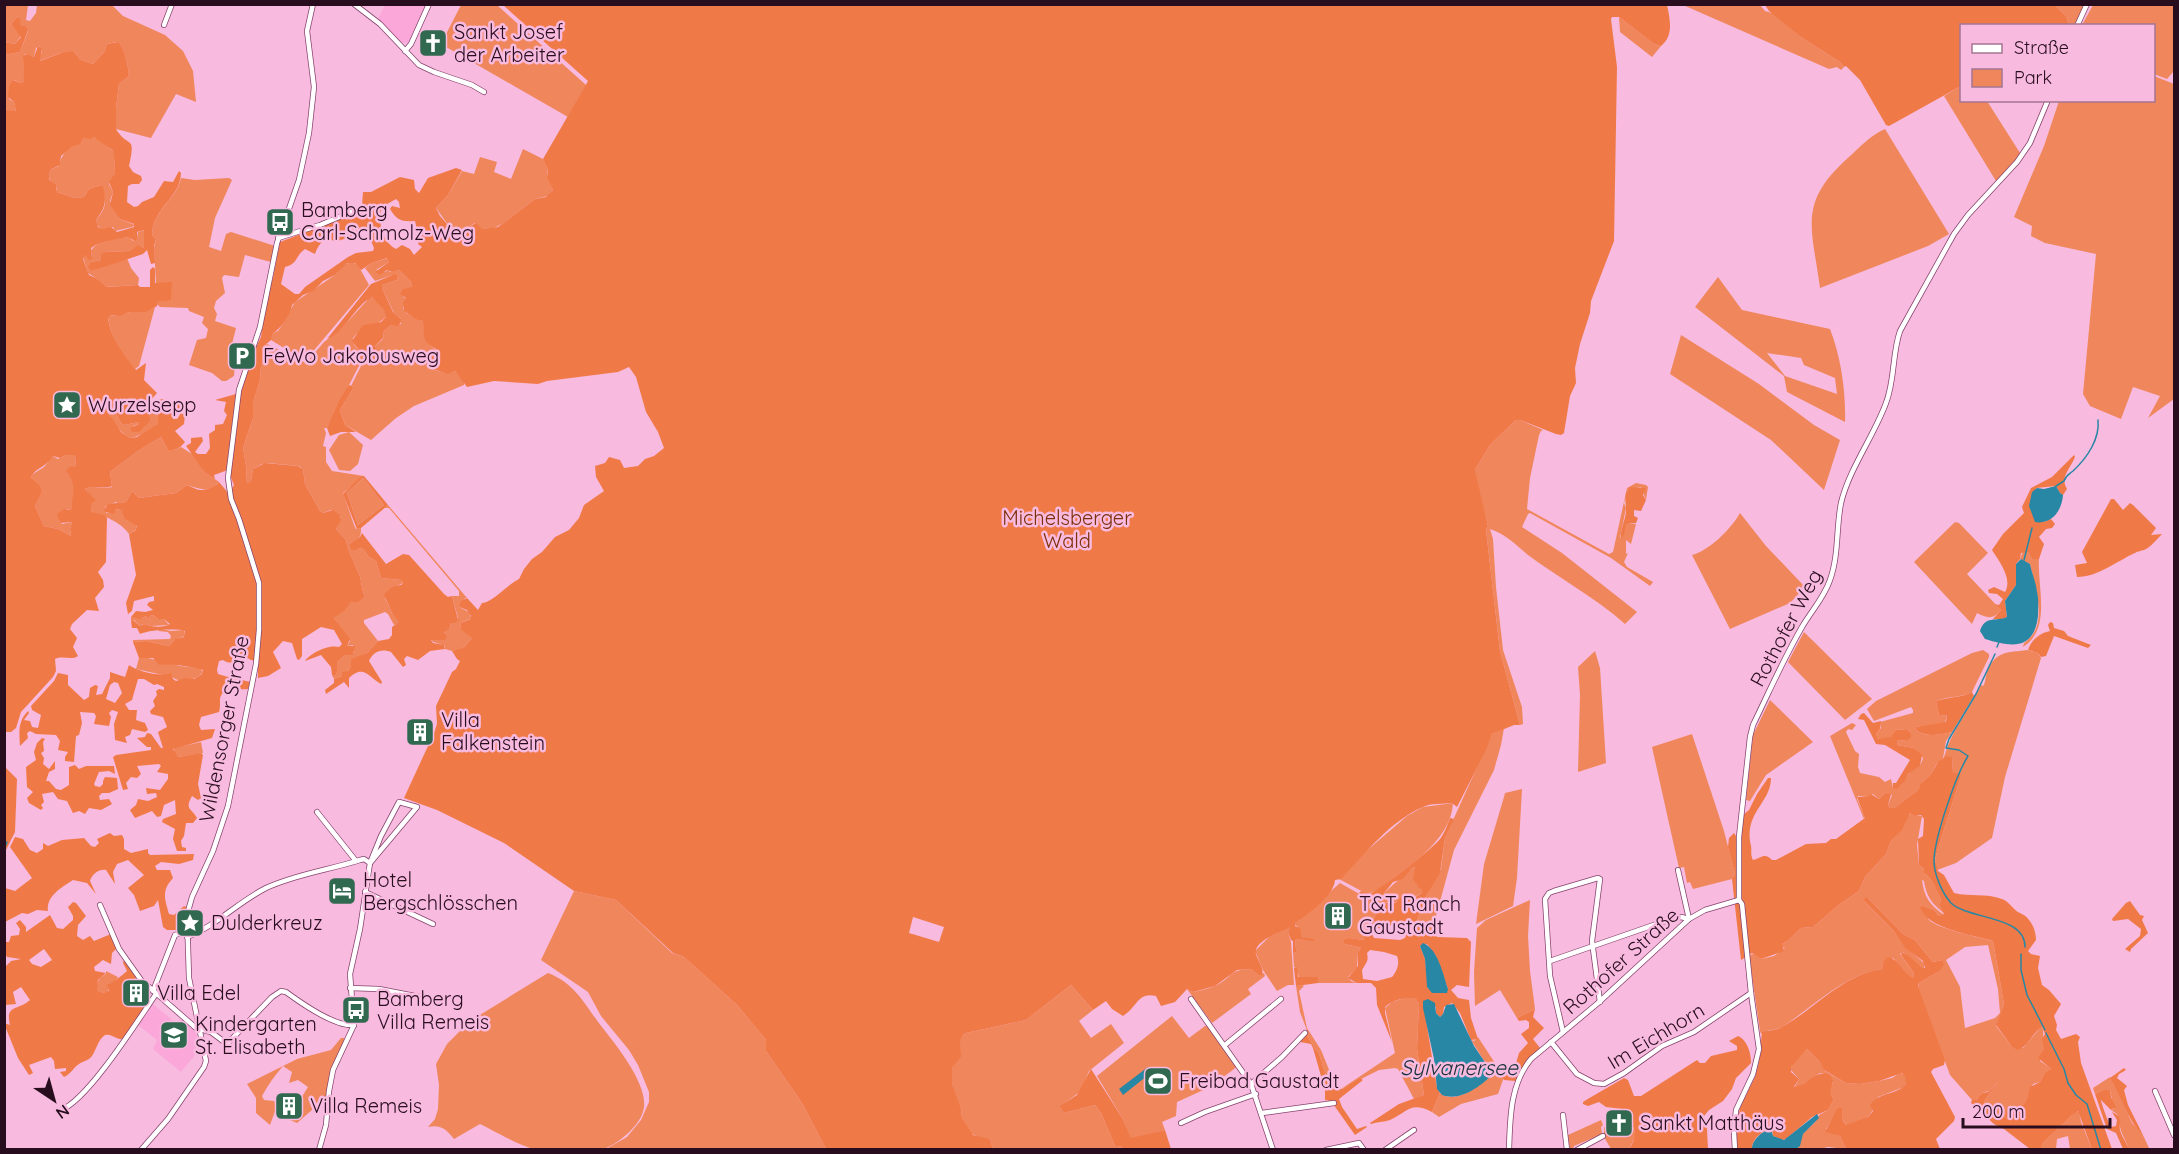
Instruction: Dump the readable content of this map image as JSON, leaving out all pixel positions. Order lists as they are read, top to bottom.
{
  "streets": {
    "street": [
      "Rothofer Weg",
      "Wildensorger Straße",
      "Rothofer Straße",
      "Im Eichhorn"
    ]
  },
  "crossings": [
    ["Rothofer Weg", "Rothofer Straße"],
    ["Rothofer Weg", "Im Eichhorn"],
    ["Rothofer Straße", "Im Eichhorn"]
  ],
  "water": ["Sylvanersee"],
  "parks": ["Michelsberger Wald"],
  "places": {
    "church": ["Sankt Josef der Arbeiter", "Sankt Matthäus"],
    "bus stop": ["Bamberg Carl-Schmolz-Weg", "Bamberg Villa Remeis"],
    "parking": ["FeWo Jakobusweg"],
    "place": ["Wurzelsepp", "Dulderkreuz"],
    "building": [
      "Villa Falkenstein",
      "T&T Ranch Gaustadt",
      "Villa Edel",
      "Villa Remeis"
    ],
    "hotel": ["Hotel Bergschlösschen"],
    "school or university": ["Kindergarten St. Elisabeth"],
    "sports": ["Freibad Gaustadt"]
  },
  "legend": ["Straße", "Park"],
  "scale_bar": "200 m",
  "north": "bottom right"
}
